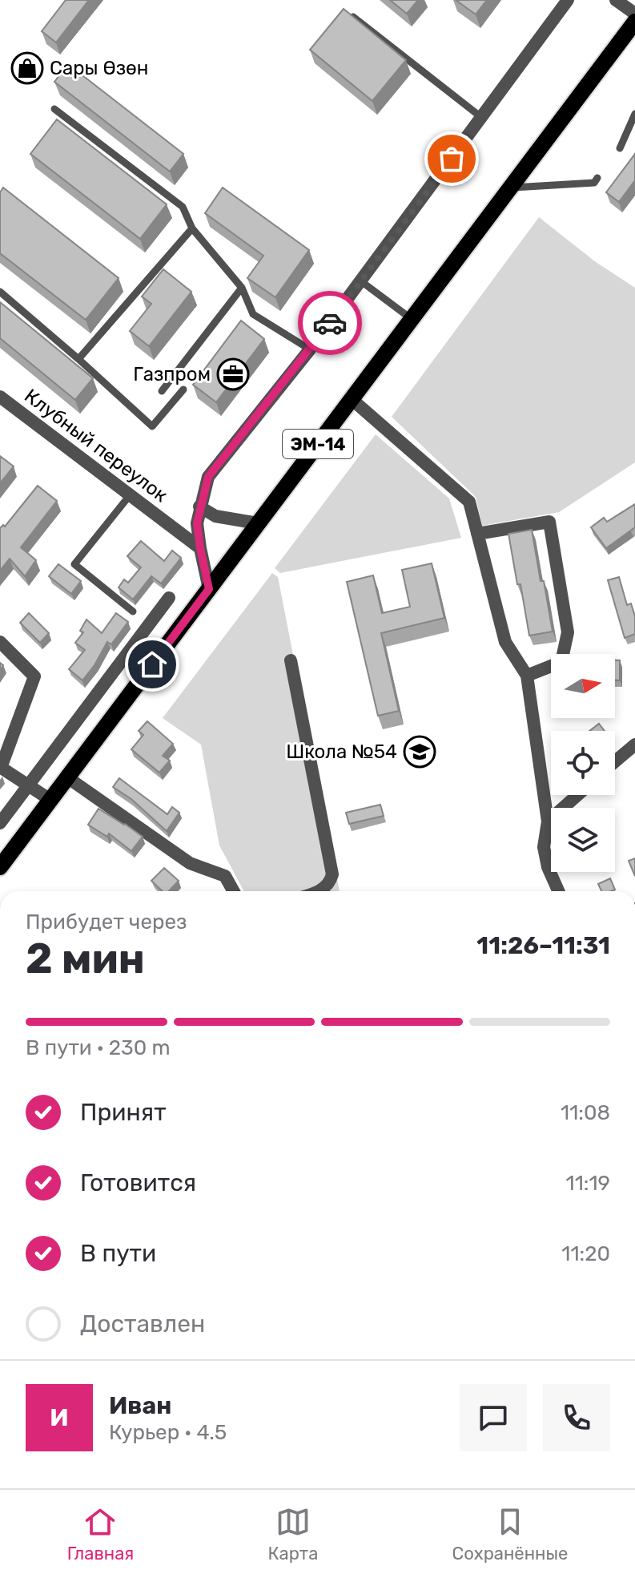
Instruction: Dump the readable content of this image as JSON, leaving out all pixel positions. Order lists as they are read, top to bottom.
{
  "streets": {
    "main road": ["ЭМ-14"],
    "street": ["Клубный переулок"]
  },
  "places": {
    "shop": ["Сары Өзөн"],
    "office": ["Газпром"],
    "school or university": ["Школа №54"]
  },
  "north": "right",
  "page": {
    "heading": ["2 мин", "Прибудет через", "11:26–11:31"],
    "panel": ["Иван", "Курьер · 4.5"],
    "bar": "В пути · 230 m",
    "list": [
      ["Принят", "11:08"],
      ["Готовится", "11:19"],
      ["В пути", "11:20"],
      "Доставлен"
    ],
    "round": "И",
    "tabs": ["Главная", "Карта", "Сохранённые"]
  }
}
